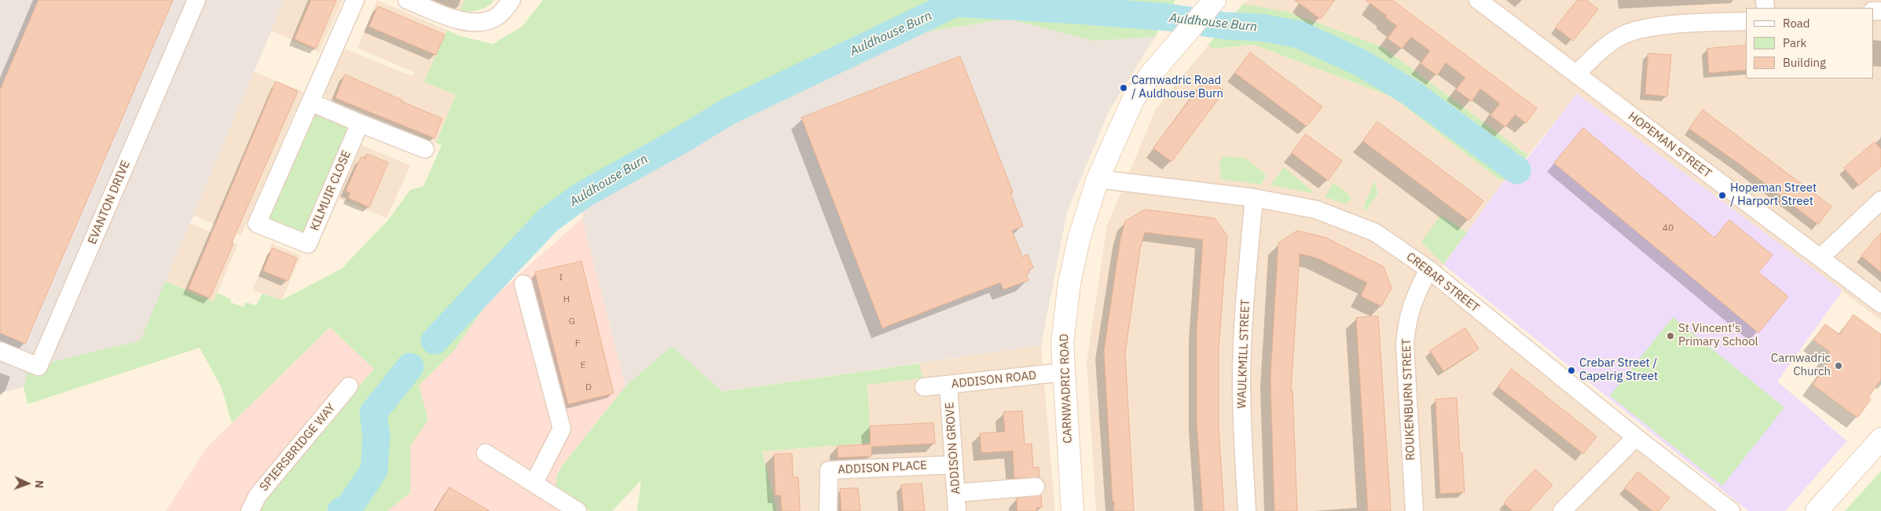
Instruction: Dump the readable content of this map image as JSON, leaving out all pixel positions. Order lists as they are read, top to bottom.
{
  "streets": {
    "street": [
      "HOPEMAN STREET",
      "KILMUIR CLOSE",
      "EVANTON DRIVE",
      "CREBAR STREET",
      "WAULKMILL STREET",
      "ADDISON ROAD",
      "CARNWADRIC ROAD",
      "ROUKENBURN STREET",
      "SPIERSBRIDGE WAY",
      "ADDISON GROVE",
      "ADDISON PLACE"
    ]
  },
  "crossings": [
    ["CREBAR STREET", "WAULKMILL STREET"],
    ["CREBAR STREET", "CARNWADRIC ROAD"],
    ["CREBAR STREET", "ROUKENBURN STREET"],
    ["ADDISON ROAD", "CARNWADRIC ROAD"],
    ["ADDISON ROAD", "ADDISON GROVE"],
    ["ADDISON GROVE", "ADDISON PLACE"]
  ],
  "water": ["Auldhouse Burn"],
  "places": [
    "Carnwadric Road / Auldhouse Burn",
    "Hopeman Street / Harport Street",
    "St Vincent's Primary School",
    "Carnwadric Church",
    "Crebar Street / Capelrig Street"
  ],
  "house_numbers": [
    "40",
    "I",
    "H",
    "G",
    "F",
    "E",
    "D"
  ],
  "legend": ["Road", "Park", "Building"],
  "north": "right"
}
